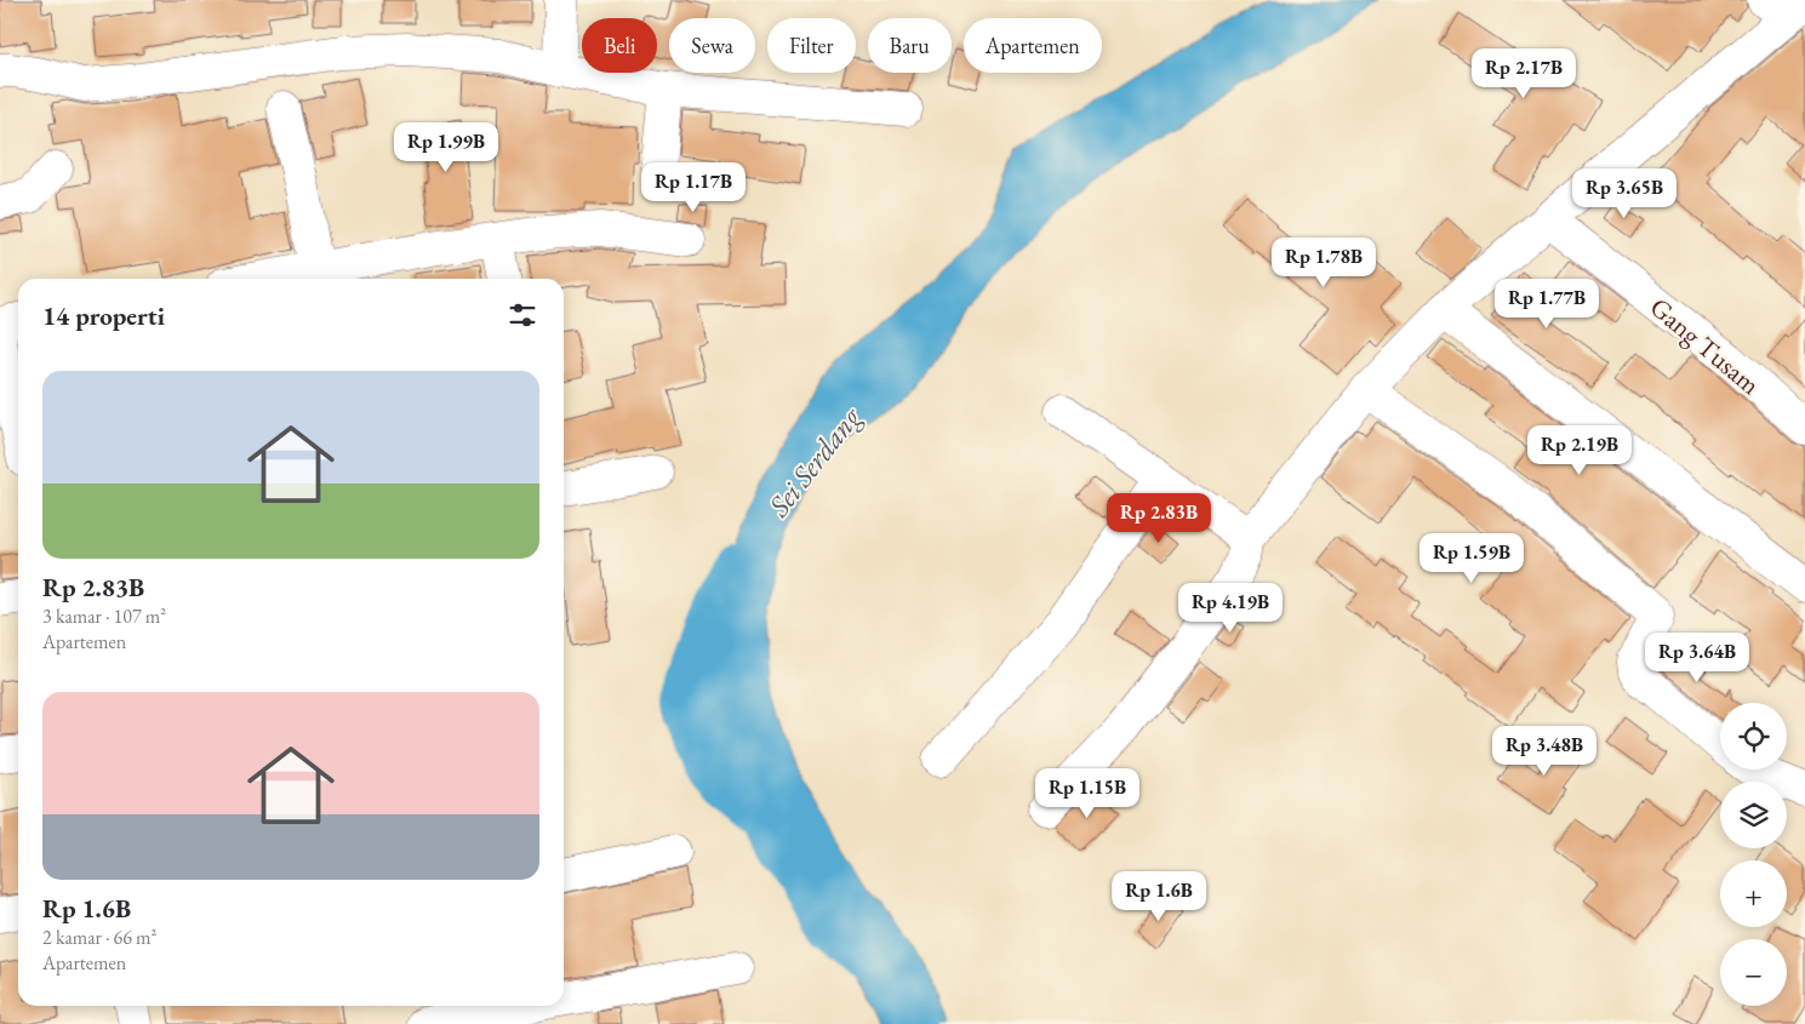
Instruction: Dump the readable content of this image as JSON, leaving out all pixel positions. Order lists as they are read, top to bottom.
{
  "streets": {
    "street": ["Gang Tusam"]
  },
  "water": ["Sei Serdang"],
  "page": {
    "chip": [
      "Beli",
      "Sewa",
      "Filter",
      "Baru",
      "Apartemen"
    ],
    "price": [
      "Rp 2.17B",
      "Rp 1.99B",
      "Rp 1.17B",
      "Rp 3.65B",
      "Rp 1.78B",
      "Rp 1.77B",
      "Rp 2.19B",
      "Rp 2.83B",
      "Rp 1.59B",
      "Rp 4.19B",
      "Rp 3.64B",
      "Rp 3.48B",
      "Rp 1.15B",
      "Rp 1.6B"
    ],
    "heading": "14 properti",
    "list": [
      {
        "name": "Rp 2.83B",
        "note": "3 kamar · 107 m² · Apartemen"
      },
      {
        "name": "Rp 1.6B",
        "note": "2 kamar · 66 m² · Apartemen"
      }
    ],
    "map_buttons": ["+", "−"]
  }
}
